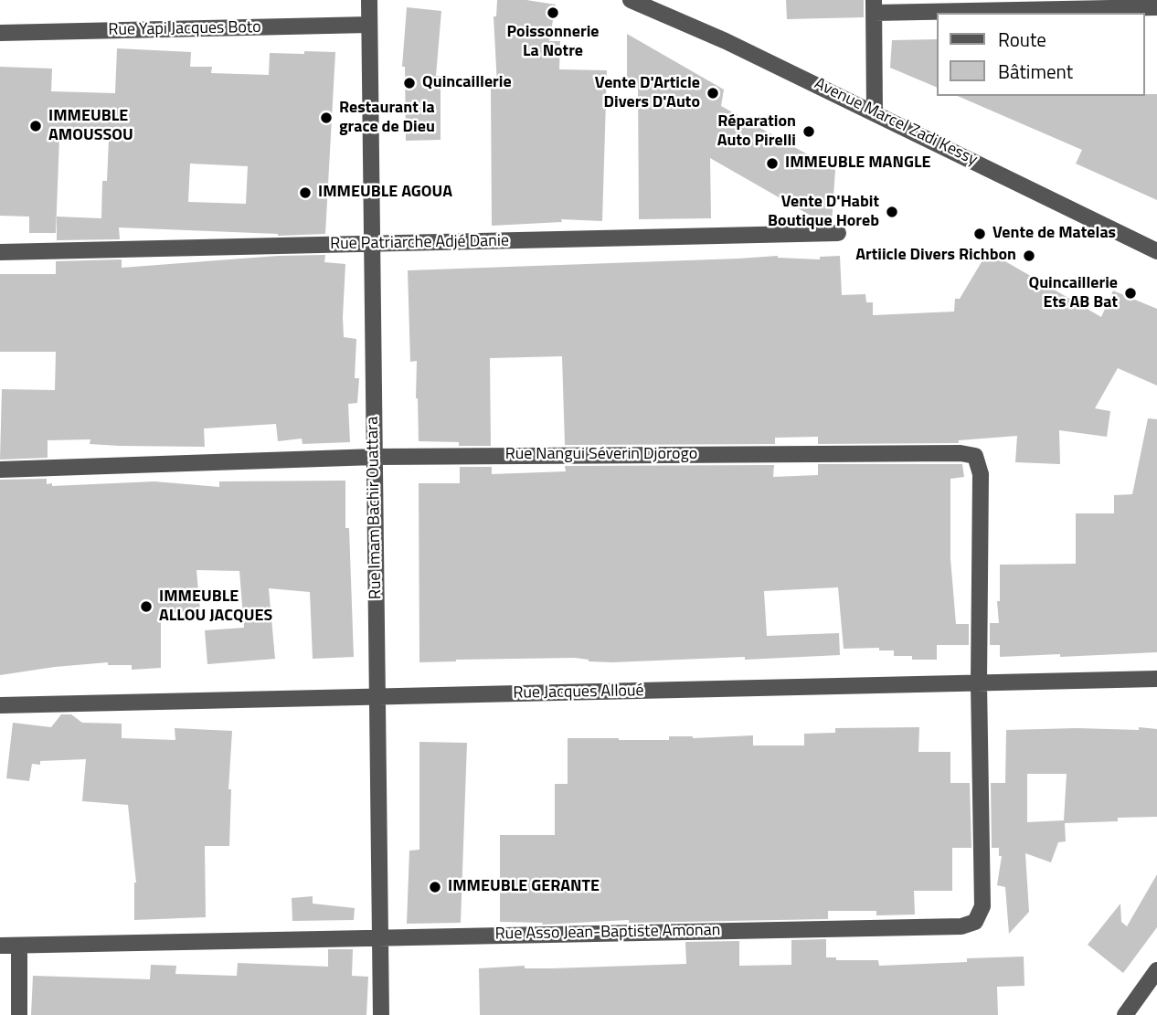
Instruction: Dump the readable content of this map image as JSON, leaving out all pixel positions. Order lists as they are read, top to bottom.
{
  "streets": {
    "street": [
      "Rue Yapi Jacques Boto",
      "Avenue Marcel Zadi Kessy",
      "Rue Patriarche Adjé Danie",
      "Rue Nangui Séverin Djorogo",
      "Rue Imam Bachir Ouattara",
      "Rue Jacques Alloué",
      "Rue Asso Jean-Baptiste Amonan"
    ]
  },
  "crossings": [
    ["Rue Yapi Jacques Boto", "Rue Imam Bachir Ouattara"],
    ["Rue Patriarche Adjé Danie", "Rue Imam Bachir Ouattara"],
    ["Rue Nangui Séverin Djorogo", "Rue Imam Bachir Ouattara"],
    ["Rue Nangui Séverin Djorogo", "Rue Jacques Alloué"],
    ["Rue Nangui Séverin Djorogo", "Rue Asso Jean-Baptiste Amonan"],
    ["Rue Imam Bachir Ouattara", "Rue Jacques Alloué"],
    ["Rue Imam Bachir Ouattara", "Rue Asso Jean-Baptiste Amonan"],
    ["Rue Jacques Alloué", "Rue Asso Jean-Baptiste Amonan"]
  ],
  "places": [
    "Poissonnerie La Notre",
    "Quincaillerie",
    "Vente D'Article Divers D'Auto",
    "Restaurant la grace de Dieu",
    "IMMEUBLE AMOUSSOU",
    "Réparation Auto Pirelli",
    "IMMEUBLE MANGLE",
    "IMMEUBLE AGOUA",
    "Vente D'Habit Boutique Horeb",
    "Vente de Matelas",
    "Artiicle Divers Richbon",
    "Quincaillerie Ets AB Bat",
    "IMMEUBLE ALLOU JACQUES",
    "IMMEUBLE GERANTE"
  ],
  "legend": ["Route", "Bâtiment"]
}
